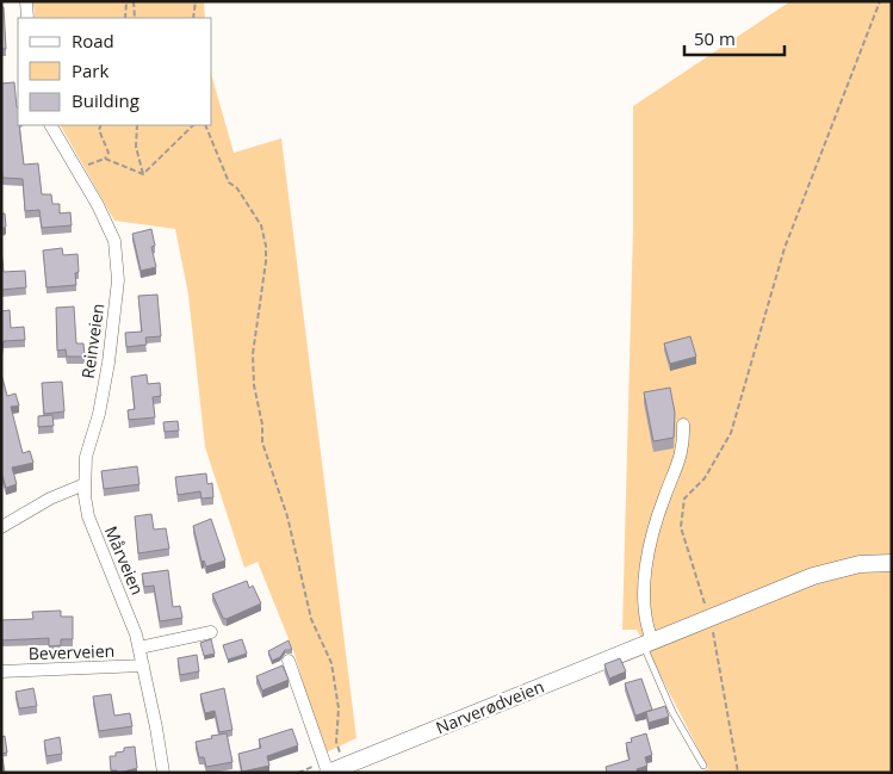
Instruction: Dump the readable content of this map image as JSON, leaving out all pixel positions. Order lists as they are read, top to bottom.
{
  "streets": {
    "main road": ["Narverødveien"],
    "street": ["Reinveien", "Mårveien", "Beverveien"]
  },
  "crossings": [
    ["Reinveien", "Mårveien"],
    ["Mårveien", "Beverveien"]
  ],
  "legend": ["Road", "Park", "Building"],
  "scale_bar": "50 m"
}
